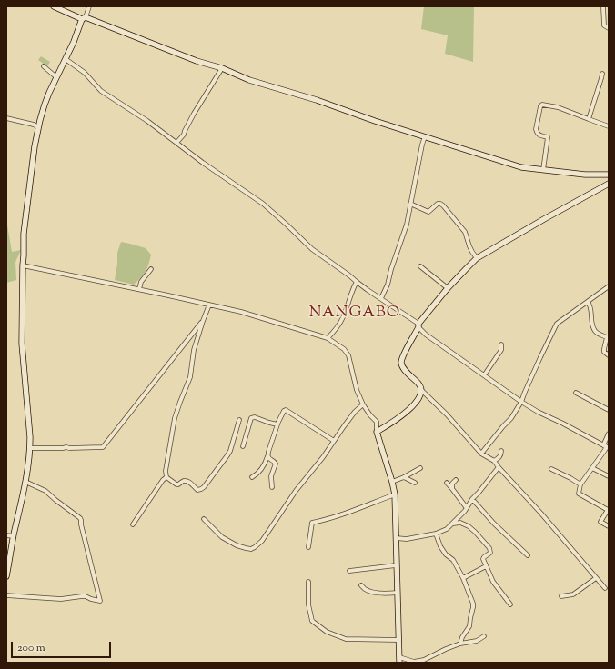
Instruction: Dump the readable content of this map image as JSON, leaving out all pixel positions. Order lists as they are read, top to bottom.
{
  "districts": ["NANGABO"],
  "scale_bar": "200 m"
}
